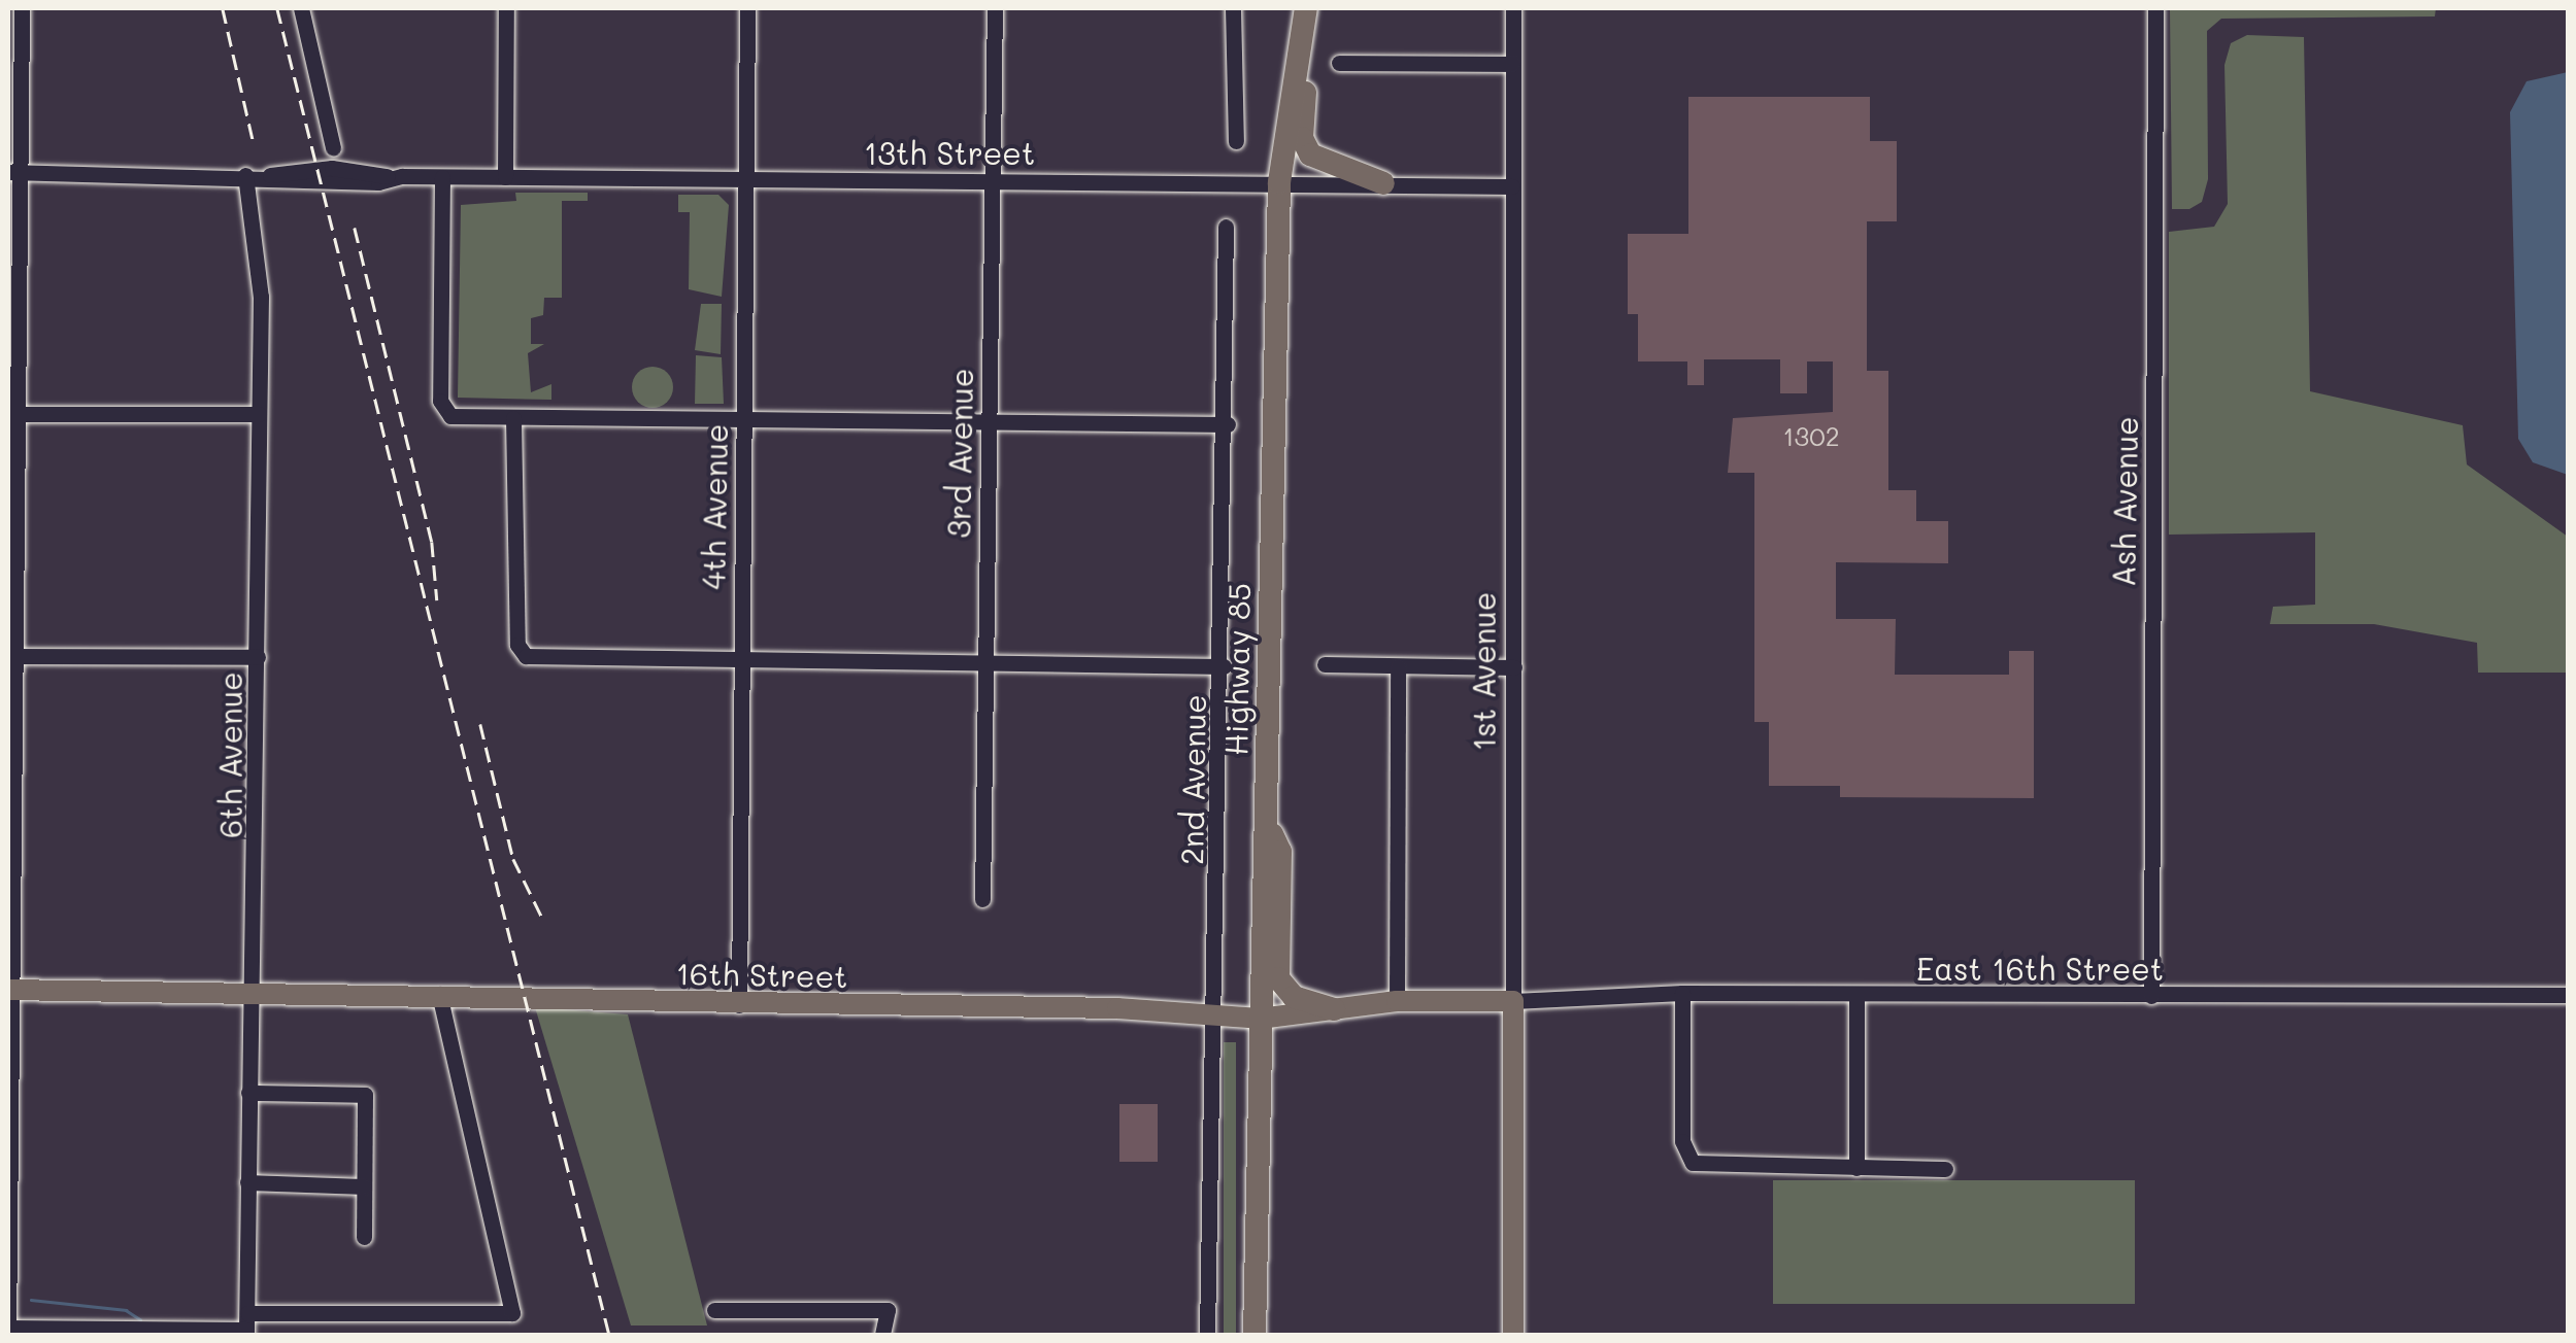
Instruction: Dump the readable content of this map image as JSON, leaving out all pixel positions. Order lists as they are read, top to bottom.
{
  "streets": {
    "highway": ["Highway 85"],
    "main road": ["1st Avenue", "16th Street"],
    "street": [
      "13th Street",
      "3rd Avenue",
      "Ash Avenue",
      "4th Avenue",
      "6th Avenue",
      "2nd Avenue",
      "East 16th Street"
    ]
  },
  "crossings": [
    ["13th Street", "3rd Avenue"],
    ["13th Street", "4th Avenue"],
    ["13th Street", "Highway 85"],
    ["13th Street", "1st Avenue"],
    ["13th Street", "6th Avenue"],
    ["Ash Avenue", "East 16th Street"],
    ["4th Avenue", "16th Street"],
    ["Highway 85", "16th Street"],
    ["1st Avenue", "East 16th Street"],
    ["1st Avenue", "16th Street"],
    ["6th Avenue", "16th Street"],
    ["2nd Avenue", "16th Street"],
    ["East 16th Street", "16th Street"]
  ],
  "house_numbers": ["1302"]
}
